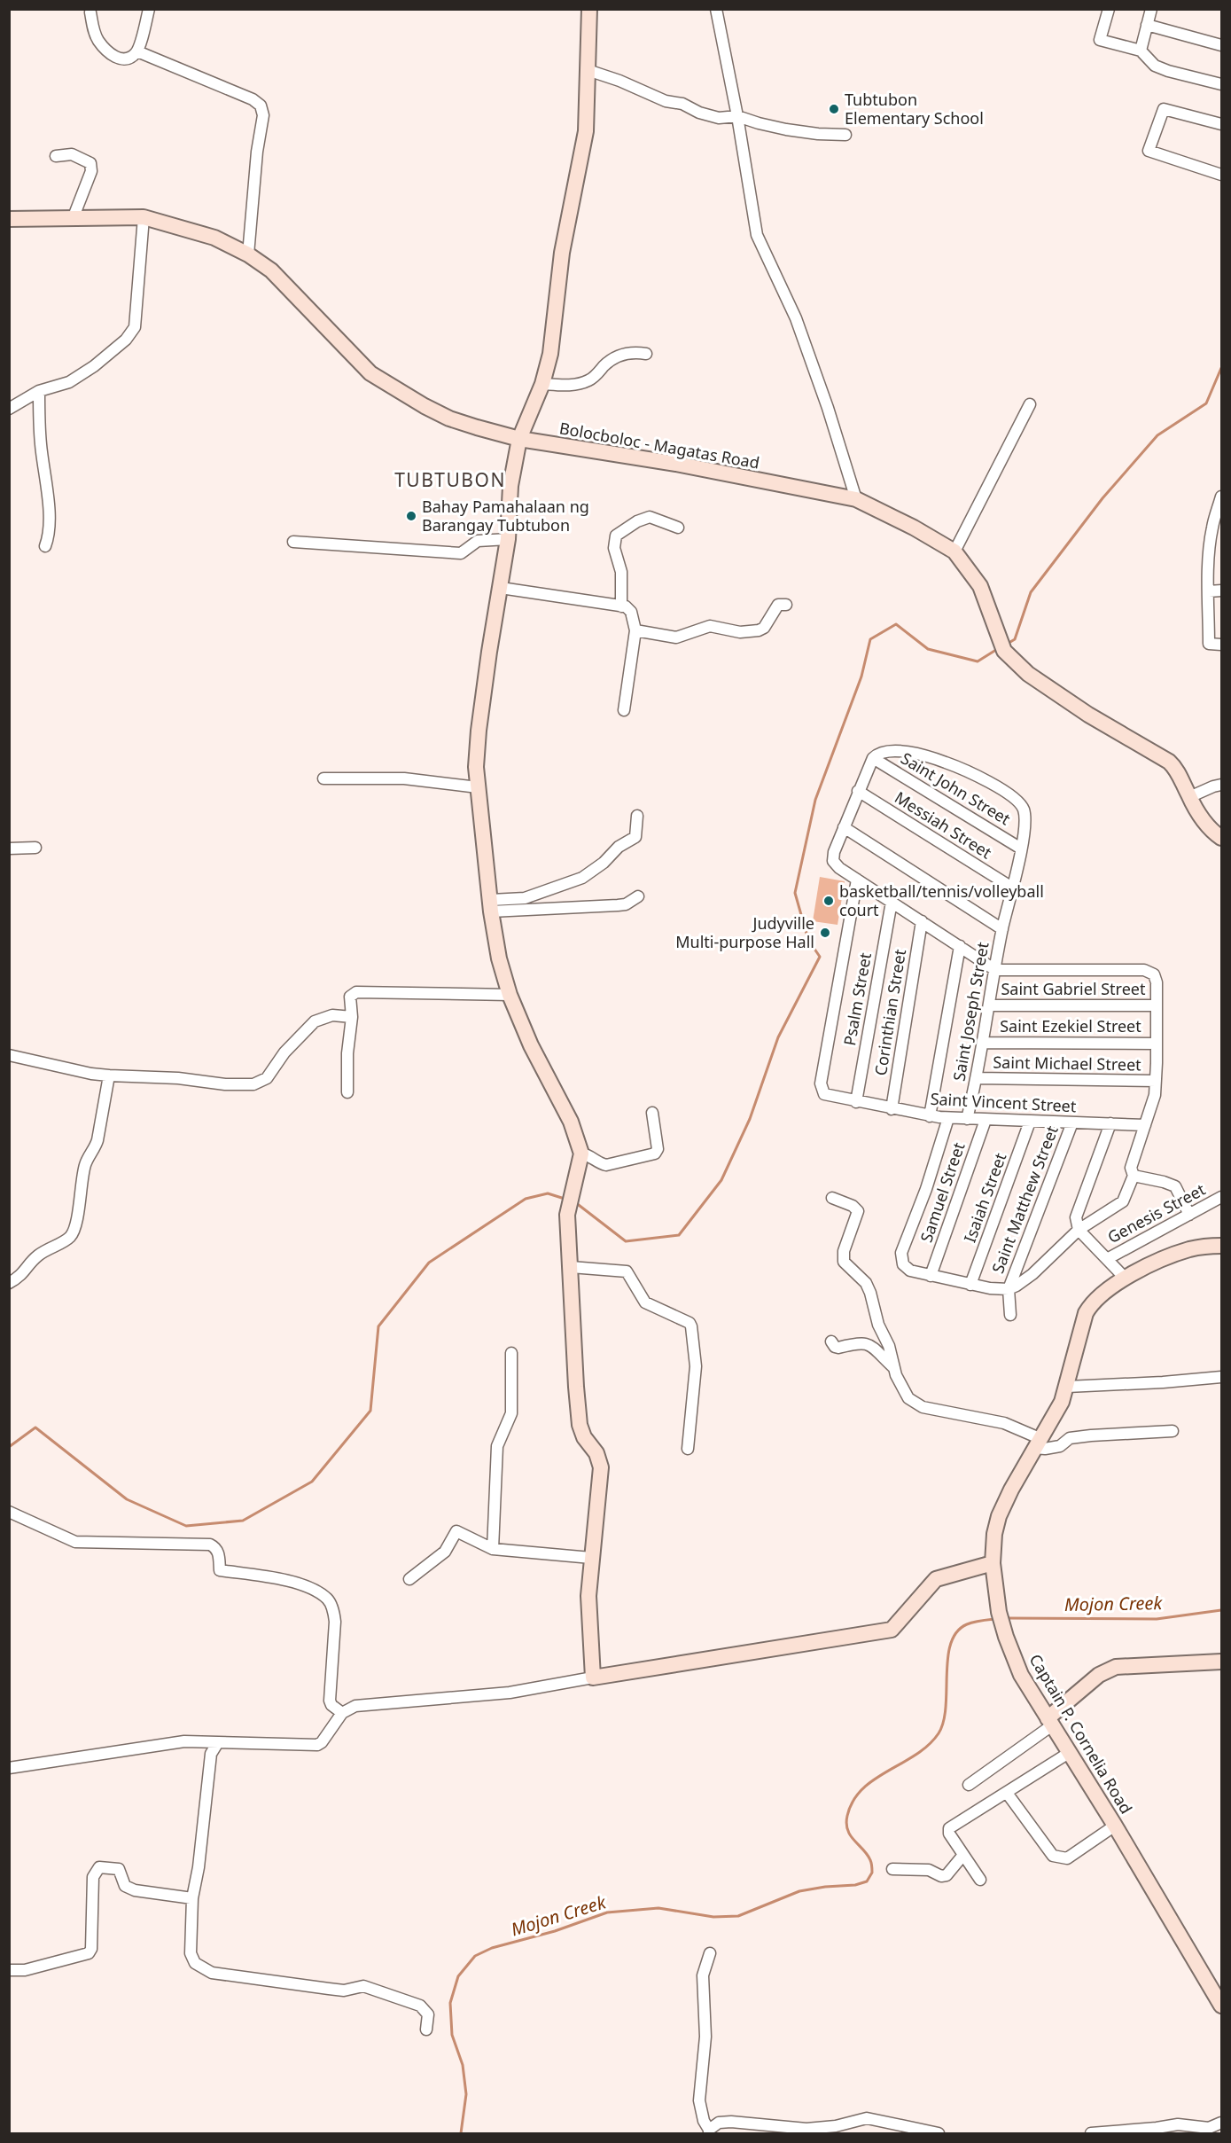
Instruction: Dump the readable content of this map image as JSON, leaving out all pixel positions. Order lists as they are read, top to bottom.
{
  "streets": {
    "street": [
      "Bolocboloc - Magatas Road",
      "Saint John Street",
      "Messiah Street",
      "Saint Gabriel Street",
      "Psalm Street",
      "Saint Joseph Street",
      "Corinthian Street",
      "Saint Ezekiel Street",
      "Saint Michael Street",
      "Saint Vincent Street",
      "Samuel Street",
      "Isaiah Street",
      "Saint Matthew Street",
      "Genesis Street",
      "Captain P. Cornelia Road"
    ]
  },
  "crossings": [
    ["Saint John Street", "Saint Joseph Street"],
    ["Messiah Street", "Saint Joseph Street"],
    ["Saint Gabriel Street", "Saint Joseph Street"],
    ["Psalm Street", "Saint Vincent Street"],
    ["Saint Joseph Street", "Saint Ezekiel Street"],
    ["Saint Joseph Street", "Saint Michael Street"],
    ["Saint Joseph Street", "Saint Vincent Street"],
    ["Corinthian Street", "Saint Vincent Street"],
    ["Saint Vincent Street", "Samuel Street"],
    ["Saint Vincent Street", "Isaiah Street"],
    ["Saint Vincent Street", "Saint Matthew Street"]
  ],
  "districts": ["TUBTUBON"],
  "water": ["Mojon Creek"],
  "places": [
    "Tubtubon Elementary School",
    "Bahay Pamahalaan ng Barangay Tubtubon",
    "basketball/tennis/volleyball court",
    "Judyville Multi-purpose Hall"
  ]
}
